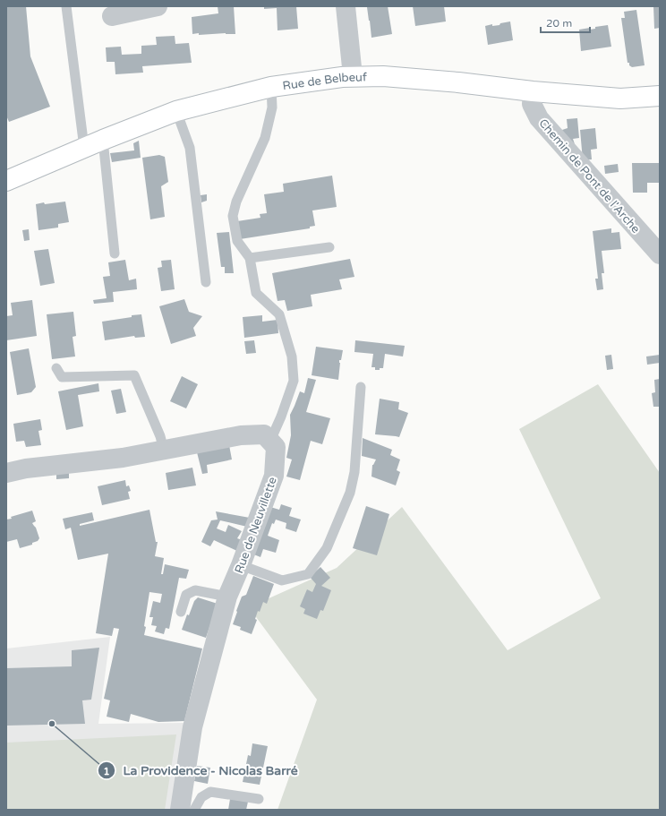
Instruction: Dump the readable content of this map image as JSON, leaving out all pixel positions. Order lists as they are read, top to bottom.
{
  "streets": {
    "street": ["Rue de Belbeuf", "Chemin de Pont de l'Arche", "Rue de Neuvillette"]
  },
  "crossings": [
    ["Rue de Belbeuf", "Chemin de Pont de l'Arche"]
  ],
  "places": ["La Providence - Nicolas Barré"],
  "scale_bar": "20 m"
}
